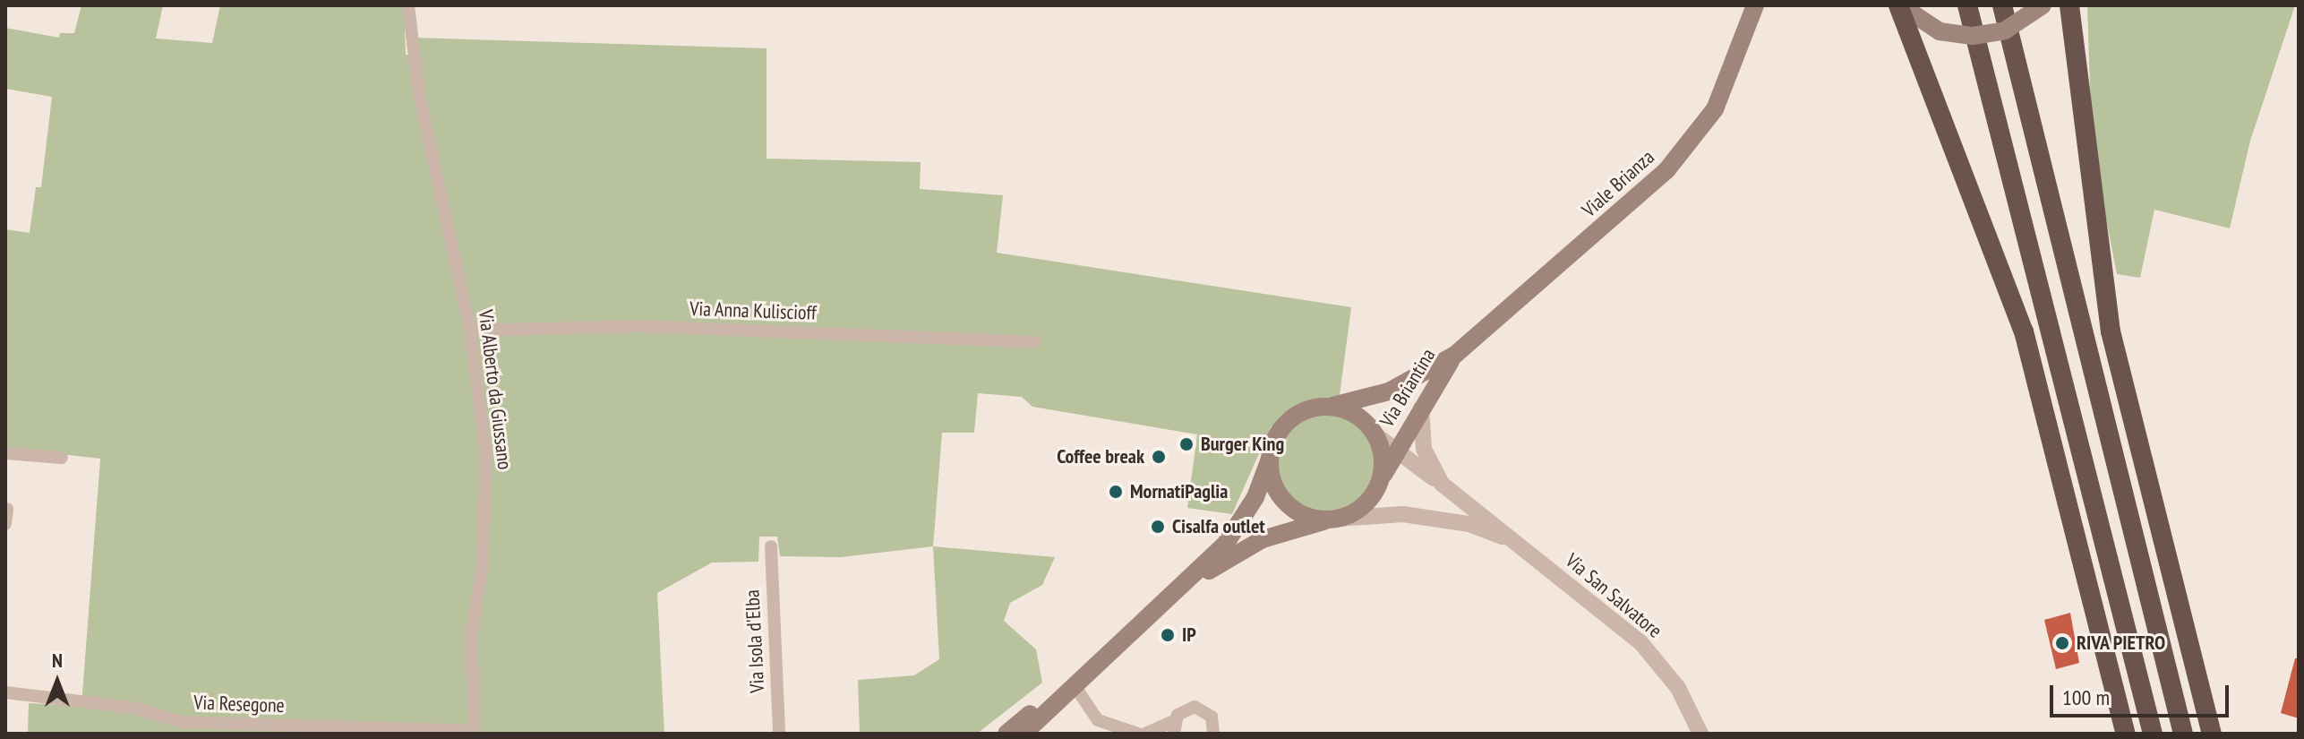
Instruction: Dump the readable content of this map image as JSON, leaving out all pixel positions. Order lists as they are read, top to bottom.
{
  "streets": {
    "main road": ["Viale Brianza", "Via Briantina"],
    "street": [
      "Via Anna Kuliscioff",
      "Via Alberto da Giussano",
      "Via San Salvatore",
      "Via Isola d'Elba",
      "Via Resegone"
    ]
  },
  "crossings": [
    ["Viale Brianza", "Via Briantina"],
    ["Via Anna Kuliscioff", "Via Alberto da Giussano"],
    ["Via Briantina", "Via San Salvatore"],
    ["Via Alberto da Giussano", "Via Resegone"]
  ],
  "places": [
    "Burger King",
    "Coffee break",
    "MornatiPaglia",
    "Cisalfa outlet",
    "IP",
    "RIVA PIETRO"
  ],
  "scale_bar": "100 m",
  "north": "top"
}
